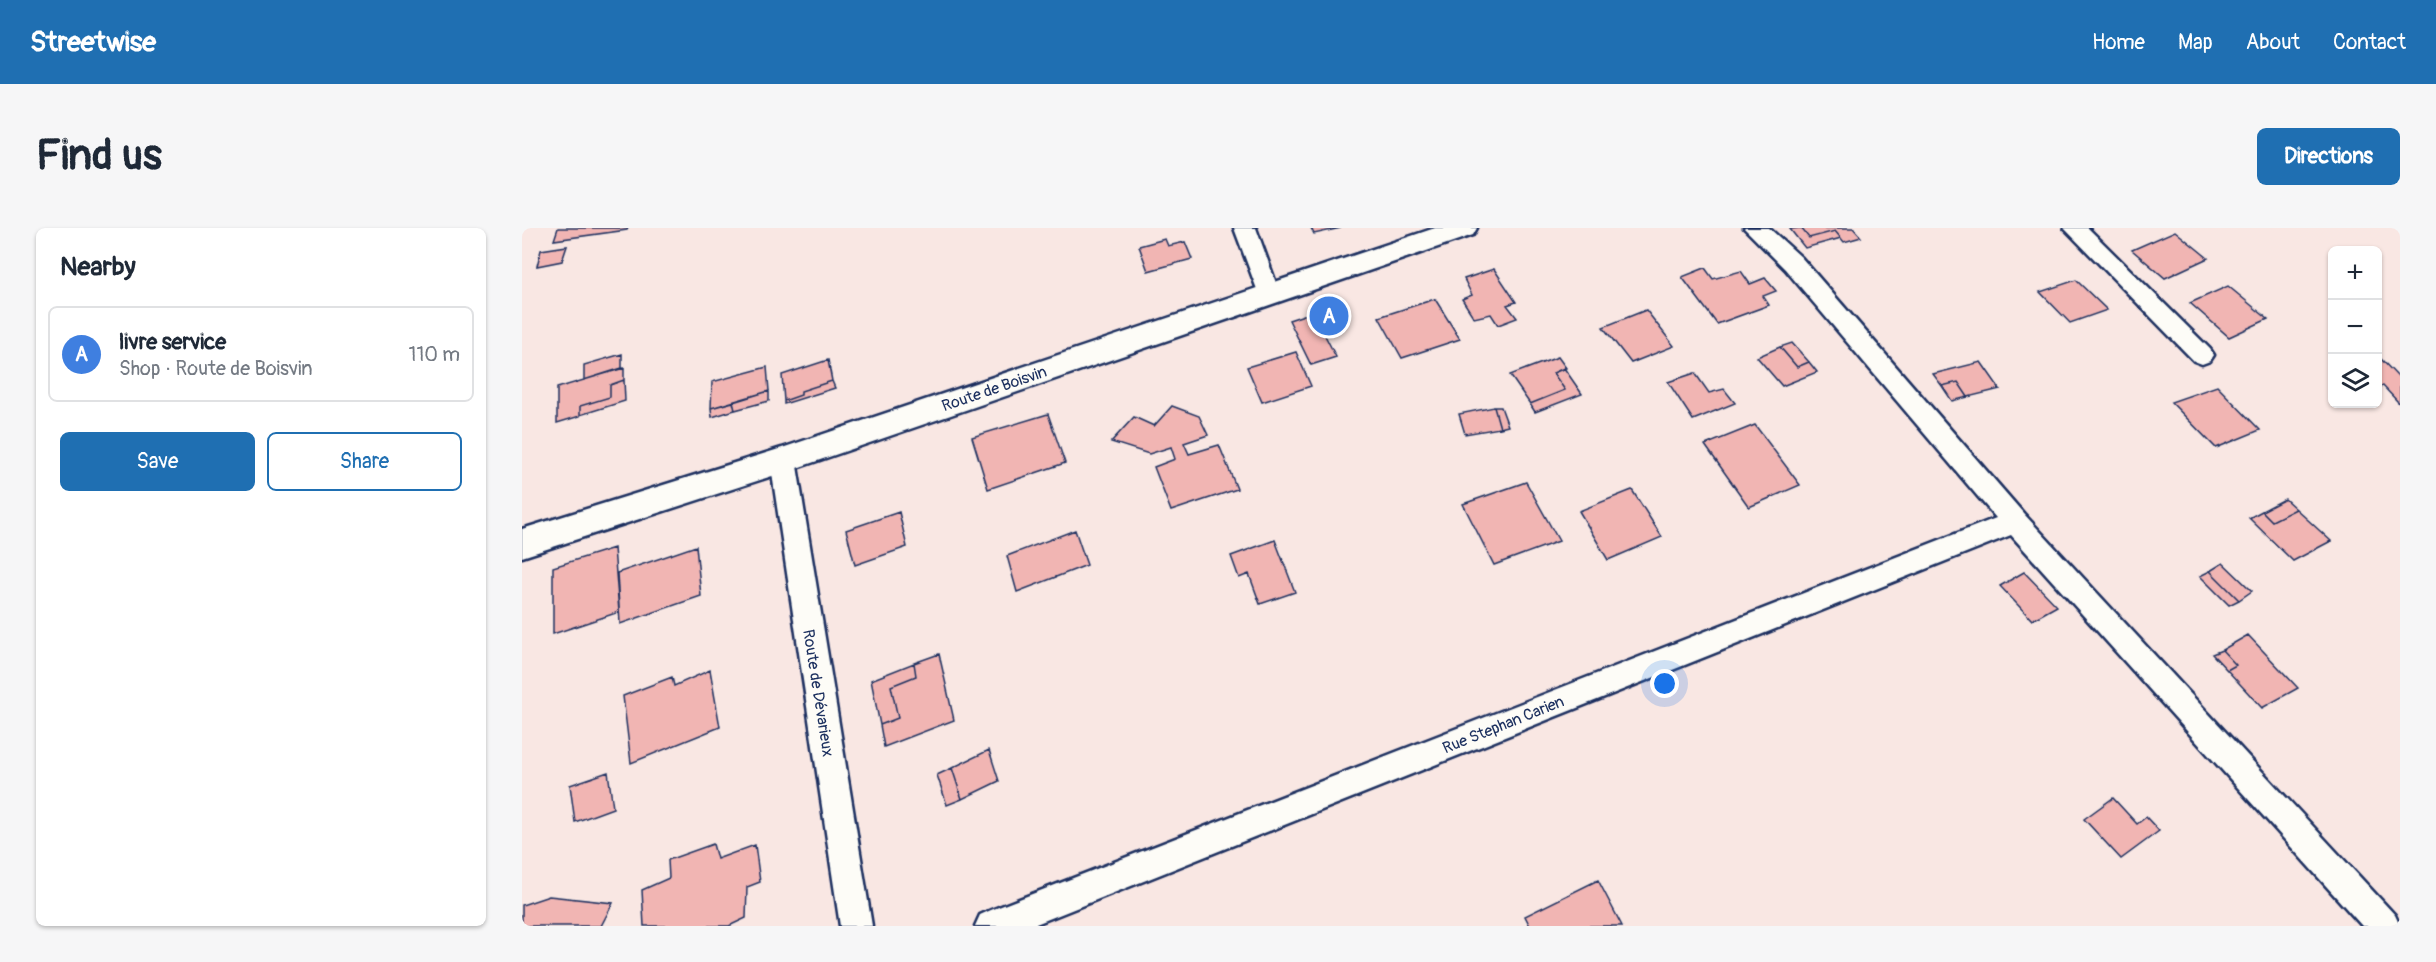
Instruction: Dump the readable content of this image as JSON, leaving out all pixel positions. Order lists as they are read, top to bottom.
{
  "streets": {
    "main road": ["Route de Boisvin"],
    "street": ["Route de Dévarieux", "Rue Stephan Carien"]
  },
  "crossings": [
    ["Route de Boisvin", "Route de Dévarieux"]
  ],
  "page": {
    "header": "Streetwise",
    "nav": [
      "Home",
      "Map",
      "About",
      "Contact"
    ],
    "buttons": [
      "Directions",
      ["Save", "Share"]
    ],
    "title": "Find us",
    "heading": "Nearby",
    "map_buttons": ["+", "−"],
    "pins": "A",
    "list": [
      {
        "mark": "A",
        "name": "livre service",
        "note": "Shop · Route de Boisvin",
        "value": "110 m"
      }
    ]
  }
}
